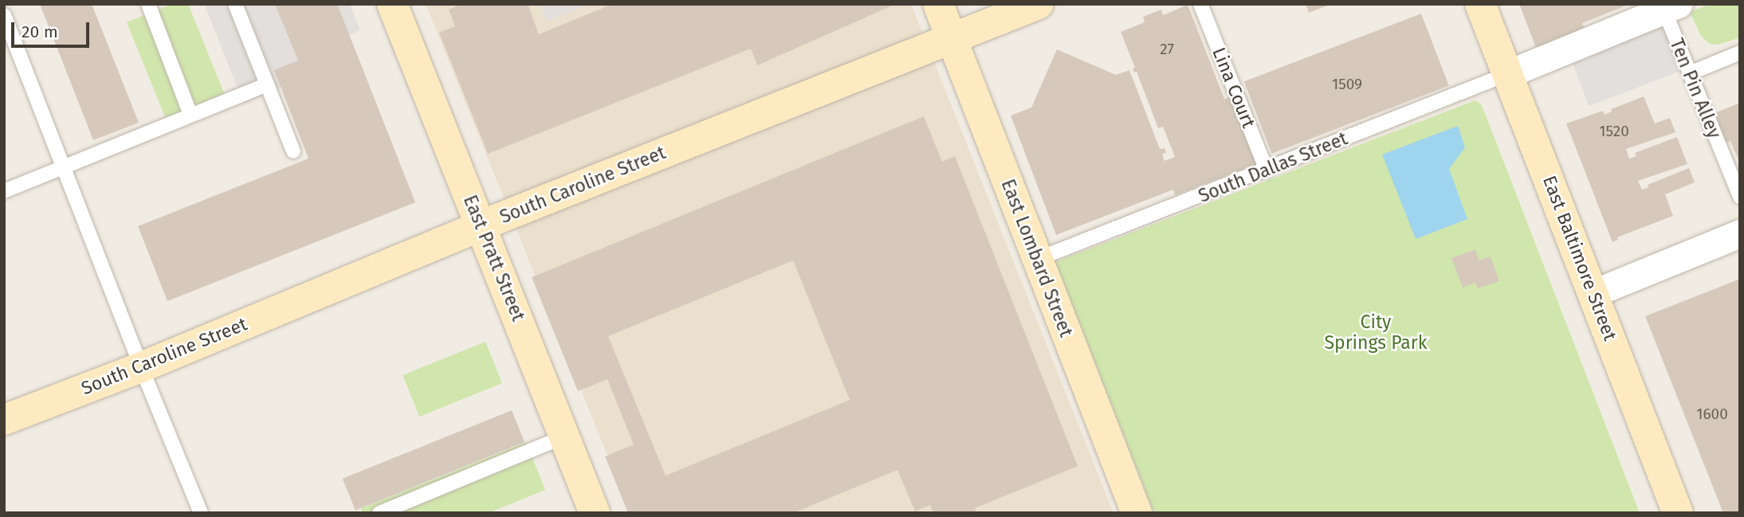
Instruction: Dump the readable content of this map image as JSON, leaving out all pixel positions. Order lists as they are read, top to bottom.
{
  "streets": {
    "main road": [
      "South Caroline Street",
      "East Pratt Street",
      "East Lombard Street",
      "East Baltimore Street"
    ],
    "lane": ["Lina Court", "Ten Pin Alley", "South Dallas Street"]
  },
  "crossings": [
    ["Lina Court", "South Dallas Street"],
    ["South Dallas Street", "East Lombard Street"],
    ["South Dallas Street", "East Baltimore Street"],
    ["South Caroline Street", "East Pratt Street"],
    ["South Caroline Street", "East Lombard Street"]
  ],
  "parks": ["City Springs Park"],
  "house_numbers": [
    "27",
    "1509",
    "1520",
    "1600"
  ],
  "scale_bar": "20 m"
}
